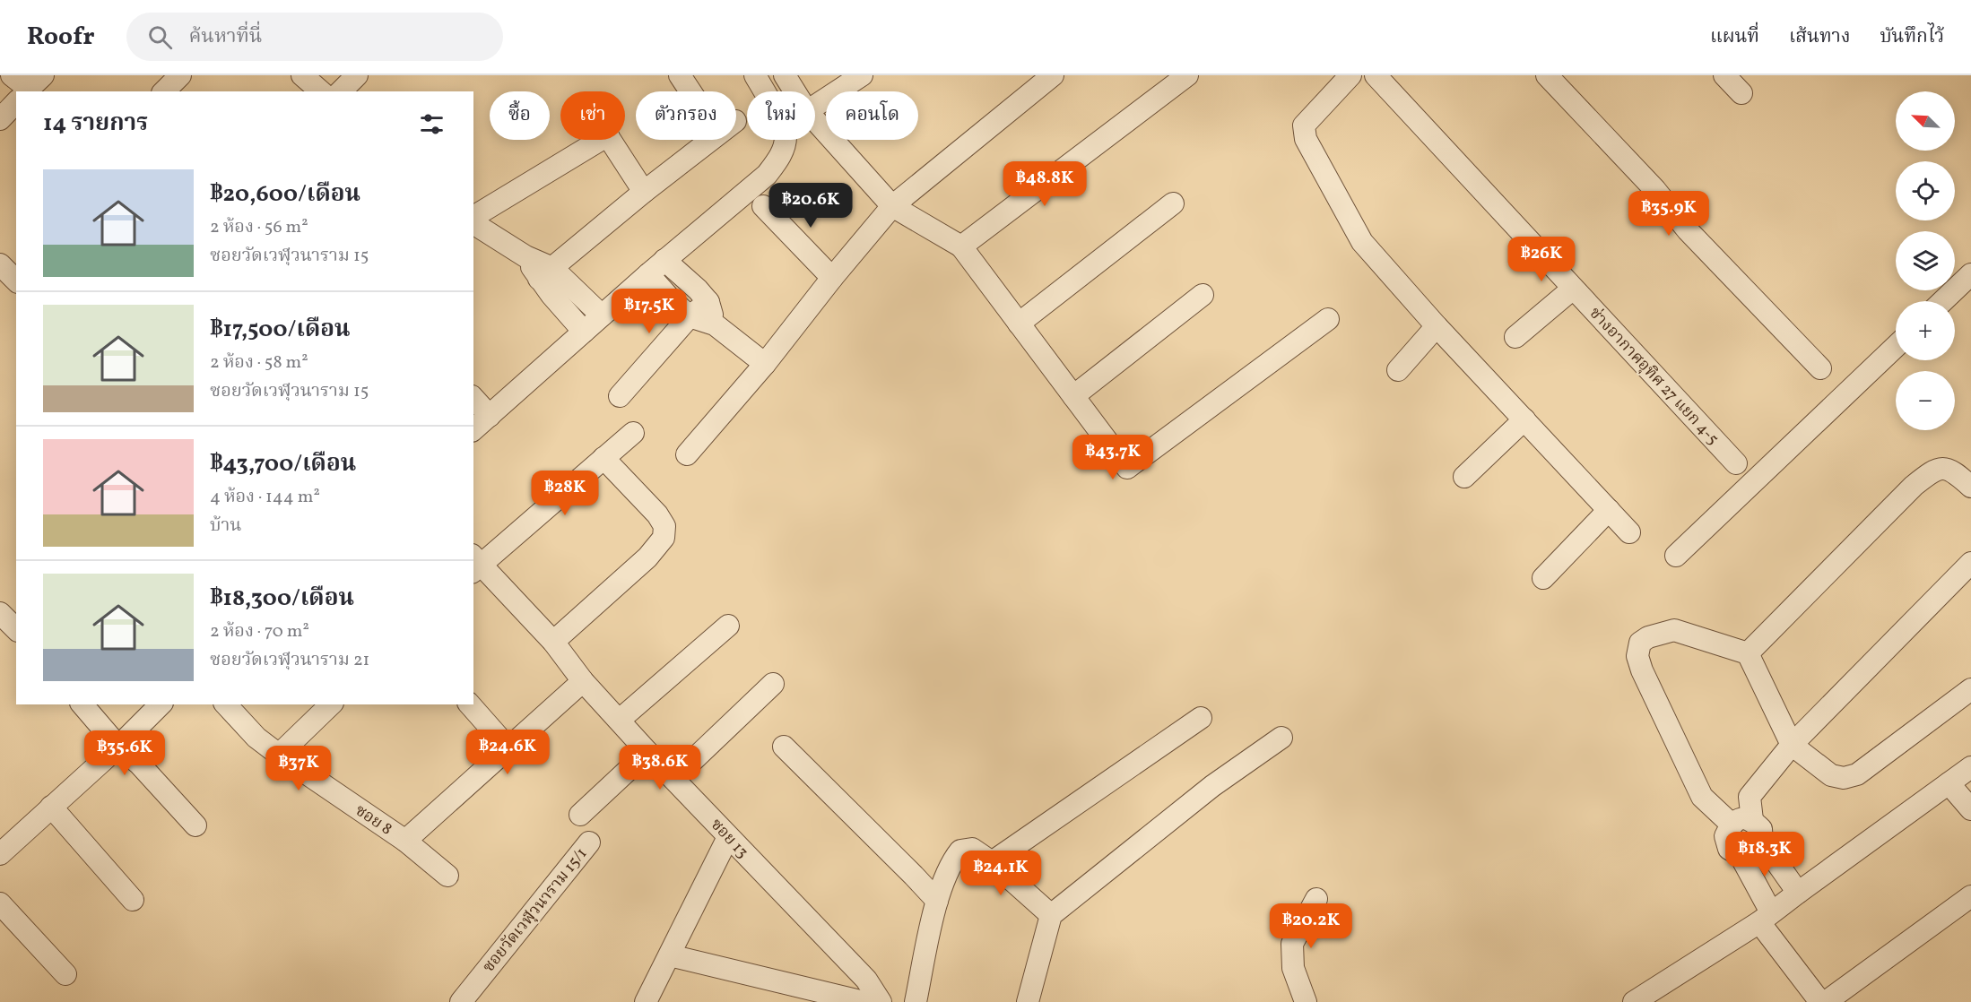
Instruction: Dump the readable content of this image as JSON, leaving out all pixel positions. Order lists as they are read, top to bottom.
{
  "streets": {
    "street": [
      "ช่างอากาศอุทิศ 27 แยก 4-5",
      "ซอย 8",
      "ซอย 13",
      "ซอยวัดเวฬุวนาราม 15/1"
    ]
  },
  "north": "top left",
  "page": {
    "header": "Roofr",
    "search": "ค้นหาที่นี่",
    "nav": ["แผนที่", "เส้นทาง", "บันทึกไว้"],
    "map_buttons": ["+", "−"],
    "chip": [
      "ซื้อ",
      "เช่า",
      "ตัวกรอง",
      "ใหม่",
      "คอนโด"
    ],
    "heading": "14 รายการ",
    "list": [
      {
        "name": "฿20,600/เดือน",
        "note": "2 ห้อง · 56 m² · ซอยวัดเวฬุวนาราม 15"
      },
      {
        "name": "฿17,500/เดือน",
        "note": "2 ห้อง · 58 m² · ซอยวัดเวฬุวนาราม 15"
      },
      {
        "name": "฿43,700/เดือน",
        "note": "4 ห้อง · 144 m² · บ้าน"
      },
      {
        "name": "฿18,300/เดือน",
        "note": "2 ห้อง · 70 m² · ซอยวัดเวฬุวนาราม 21"
      }
    ],
    "price": [
      "฿48.8K",
      "฿20.6K",
      "฿35.9K",
      "฿26K",
      "฿17.5K",
      "฿43.7K",
      "฿28K",
      "฿24.6K",
      "฿35.6K",
      "฿38.6K",
      "฿37K",
      "฿18.3K",
      "฿24.1K",
      "฿20.2K"
    ]
  }
}
